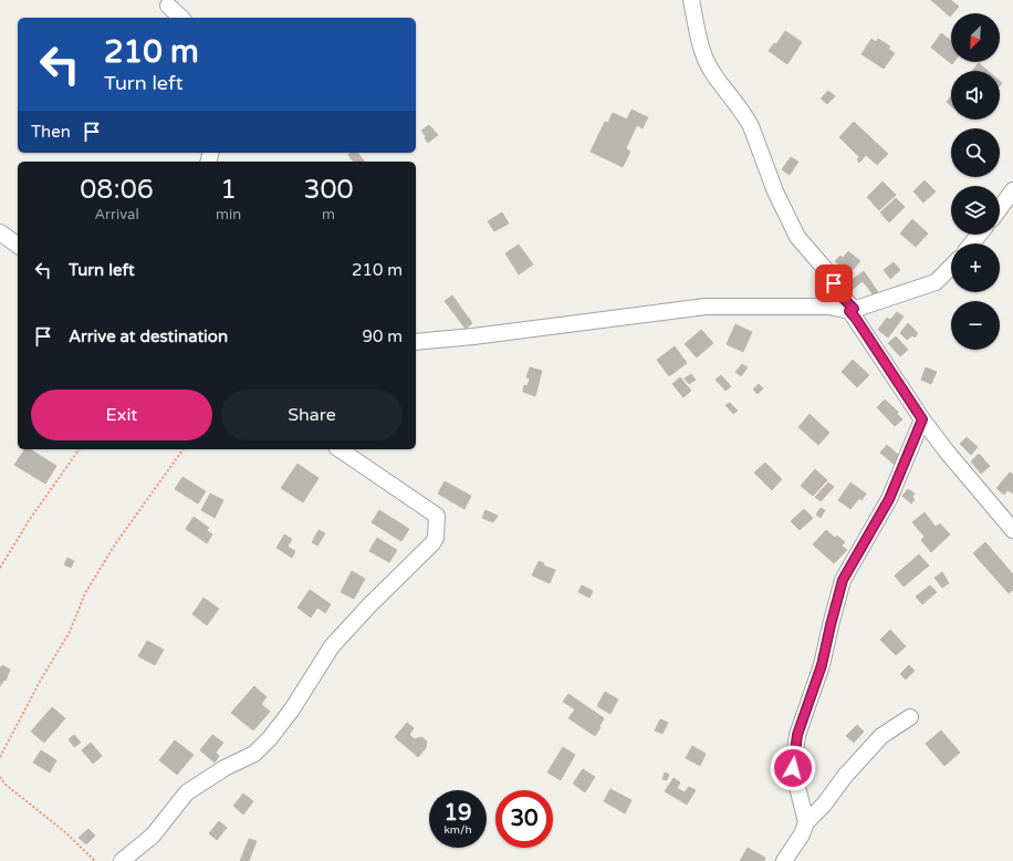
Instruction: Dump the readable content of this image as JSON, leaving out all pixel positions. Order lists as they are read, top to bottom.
{
  "north": "bottom left",
  "page": {
    "map_buttons": ["+", "−"],
    "turn": ["210 m", "Turn left"],
    "then": "Then",
    "eta": [
      "08:06",
      "Arrival",
      "1",
      "min",
      "300",
      "m"
    ],
    "list": [
      {
        "name": "Turn left",
        "value": "210 m"
      },
      {
        "name": "Arrive at destination",
        "value": "90 m"
      }
    ],
    "buttons": ["Exit", "Share"],
    "speed": "19 km/h",
    "limit": "30"
  }
}
